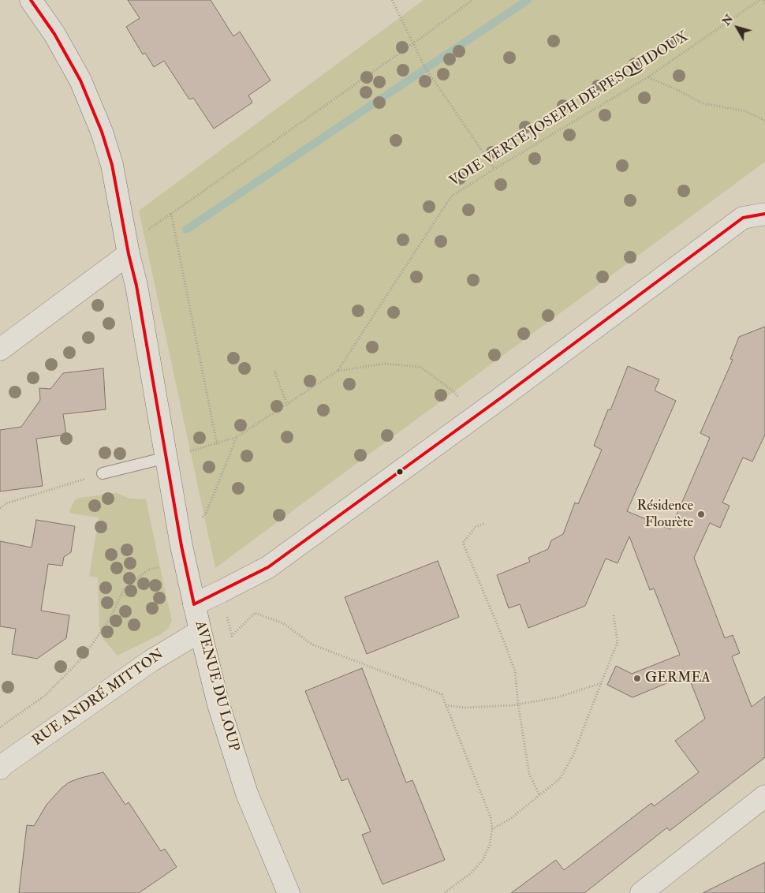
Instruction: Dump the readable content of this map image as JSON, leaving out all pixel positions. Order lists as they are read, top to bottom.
{
  "streets": {
    "street": ["AVENUE DU LOUP", "RUE ANDRÉ MITTON"],
    "path": ["VOIE VERTE JOSEPH DE PESQUIDOUX"]
  },
  "crossings": [
    ["VOIE VERTE JOSEPH DE PESQUIDOUX", "AVENUE DU LOUP"],
    ["AVENUE DU LOUP", "RUE ANDRÉ MITTON"]
  ],
  "places": ["Résidence Flourète", "GERMEA"],
  "north": "top left"
}
